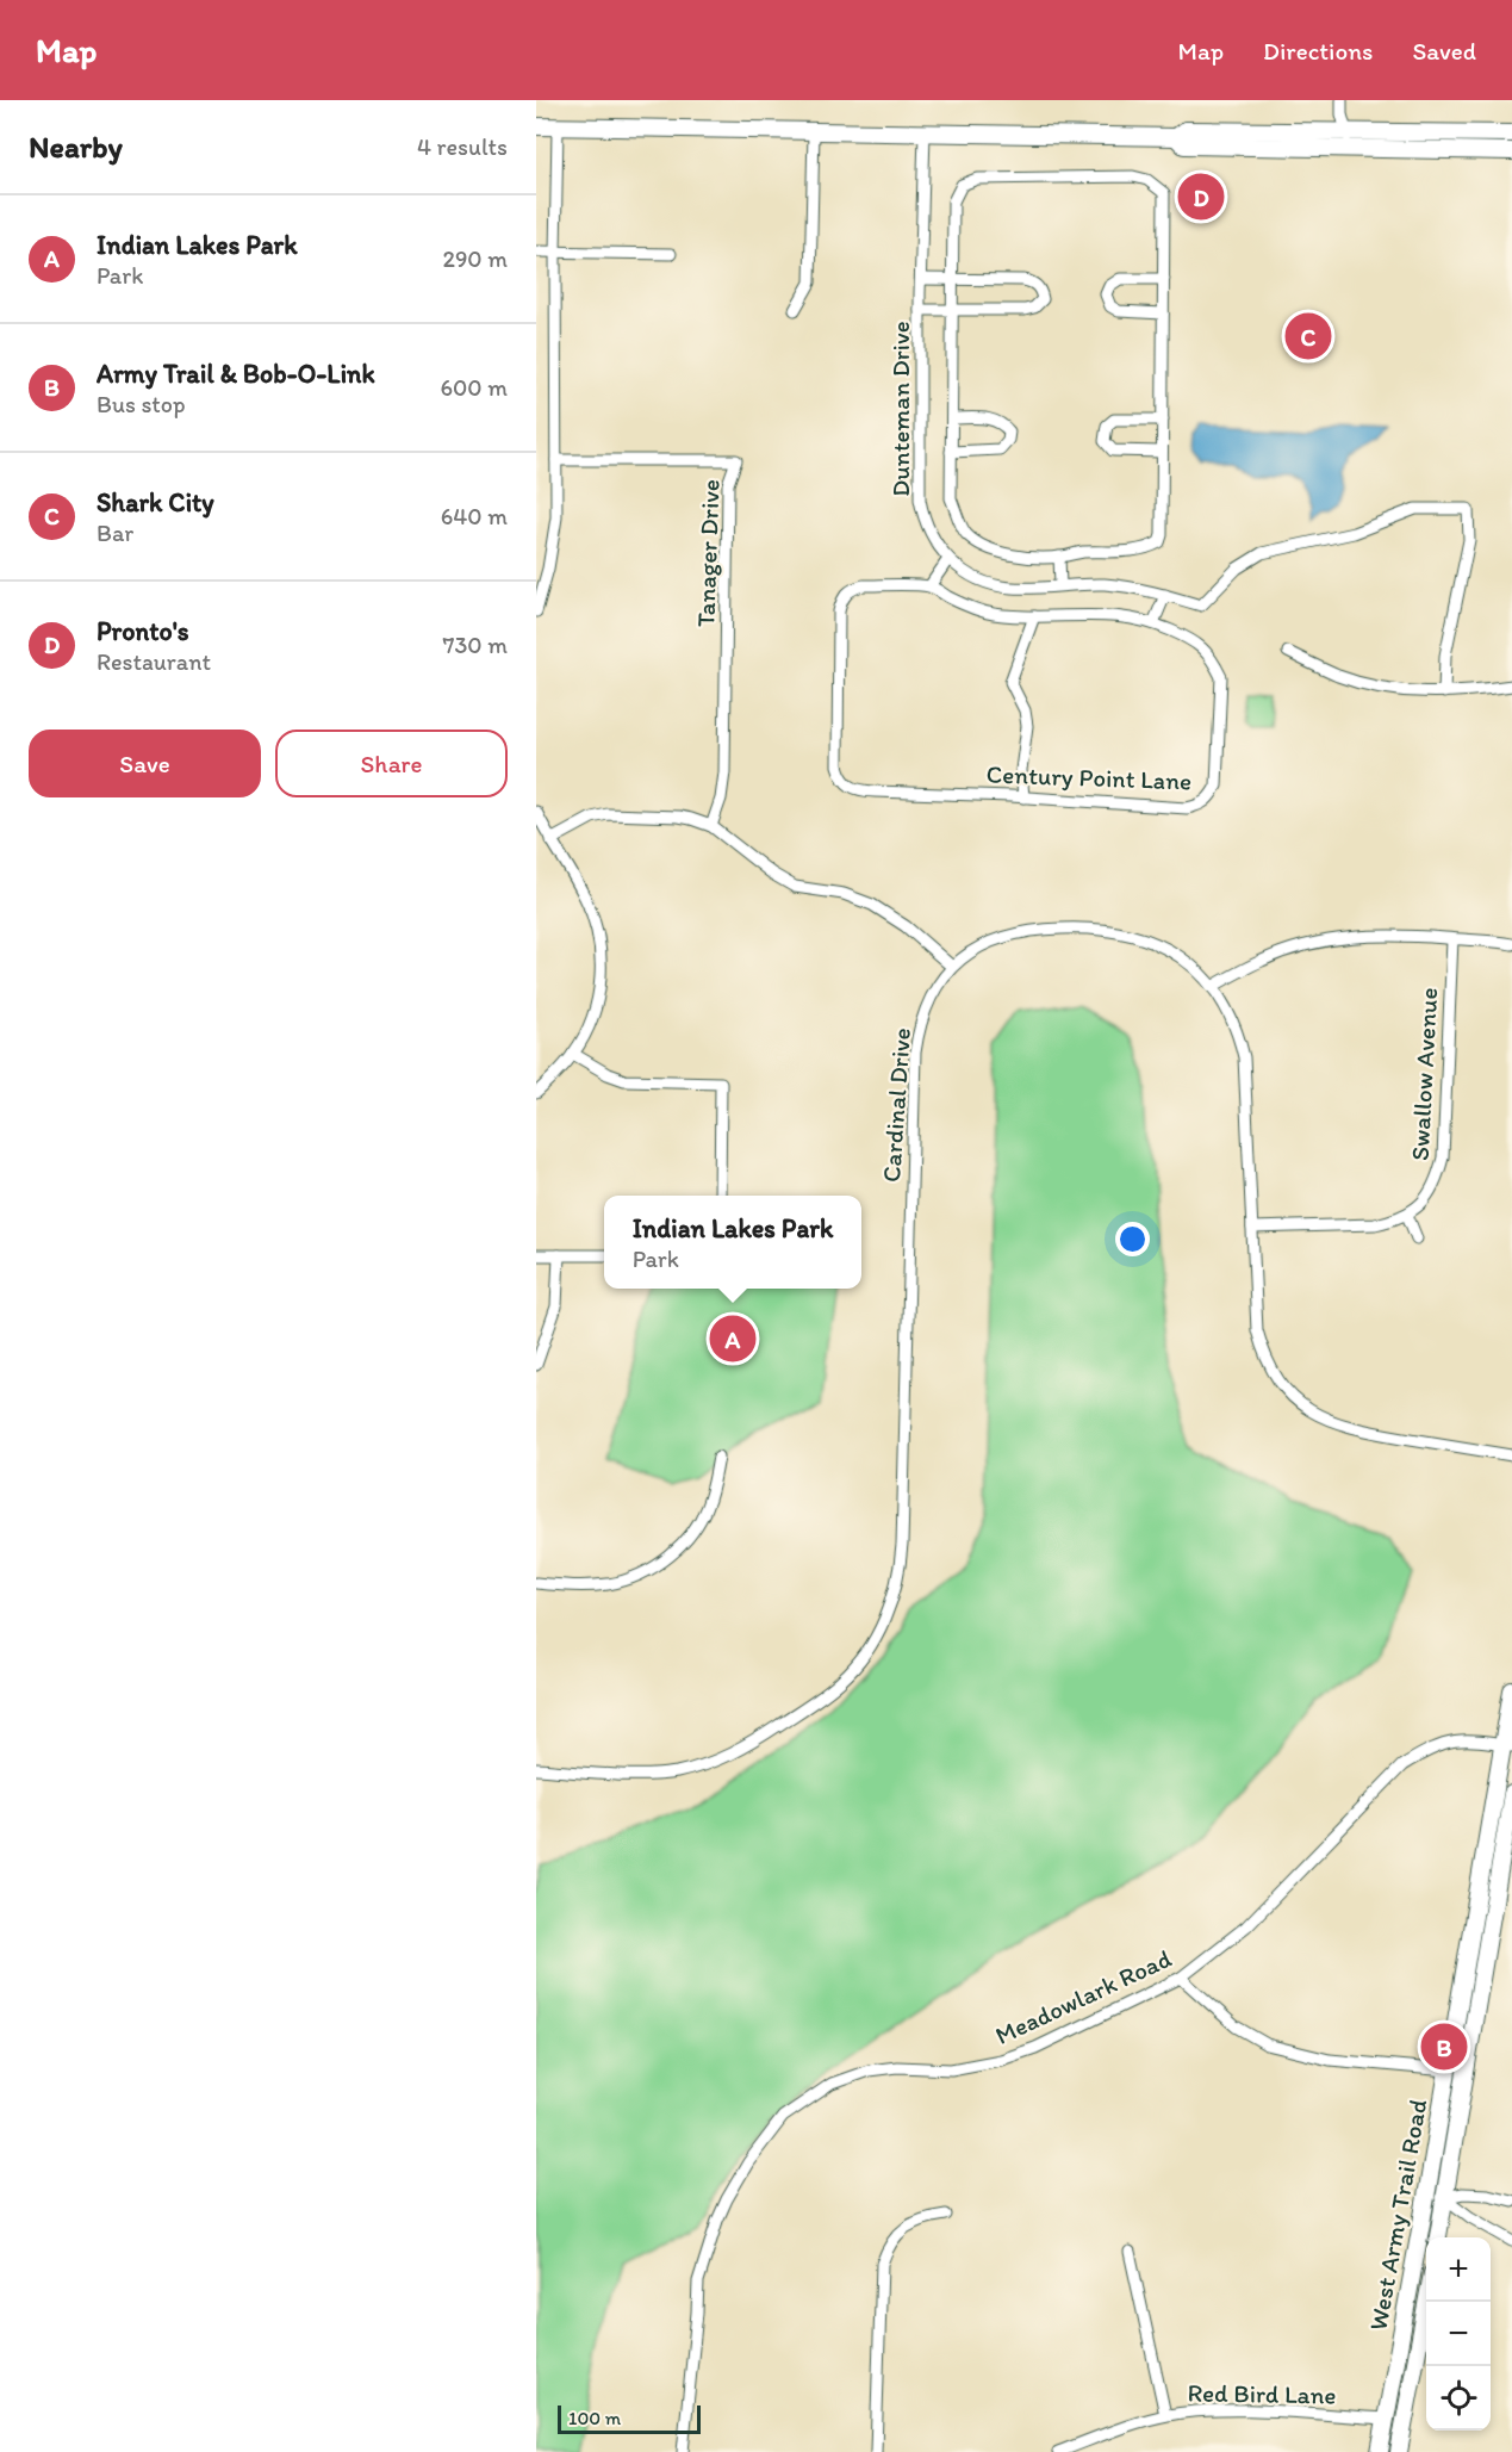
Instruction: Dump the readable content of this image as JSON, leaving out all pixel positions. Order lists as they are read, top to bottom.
{
  "streets": {
    "main road": ["West Army Trail Road"],
    "street": [
      "Dunteman Drive",
      "Tanager Drive",
      "Century Point Lane",
      "Swallow Avenue",
      "Cardinal Drive",
      "Meadowlark Road",
      "Red Bird Lane"
    ]
  },
  "crossings": [
    ["Meadowlark Road", "West Army Trail Road"],
    ["West Army Trail Road", "Red Bird Lane"]
  ],
  "scale_bar": "100 m",
  "page": {
    "header": "Map",
    "nav": ["Map", "Directions", "Saved"],
    "heading": ["Nearby", "4 results"],
    "pins": [
      "D",
      "C",
      "A",
      "B"
    ],
    "list": [
      {
        "mark": "A",
        "name": "Indian Lakes Park",
        "note": "Park",
        "value": "290 m"
      },
      {
        "mark": "B",
        "name": "Army Trail & Bob-O-Link",
        "note": "Bus stop",
        "value": "600 m"
      },
      {
        "mark": "C",
        "name": "Shark City",
        "note": "Bar",
        "value": "640 m"
      },
      {
        "mark": "D",
        "name": "Pronto's",
        "note": "Restaurant",
        "value": "730 m"
      }
    ],
    "buttons": ["Save", "Share"],
    "popup": ["Indian Lakes Park", "Park"],
    "map_buttons": ["+", "−"],
    "scale": "100 m"
  }
}
